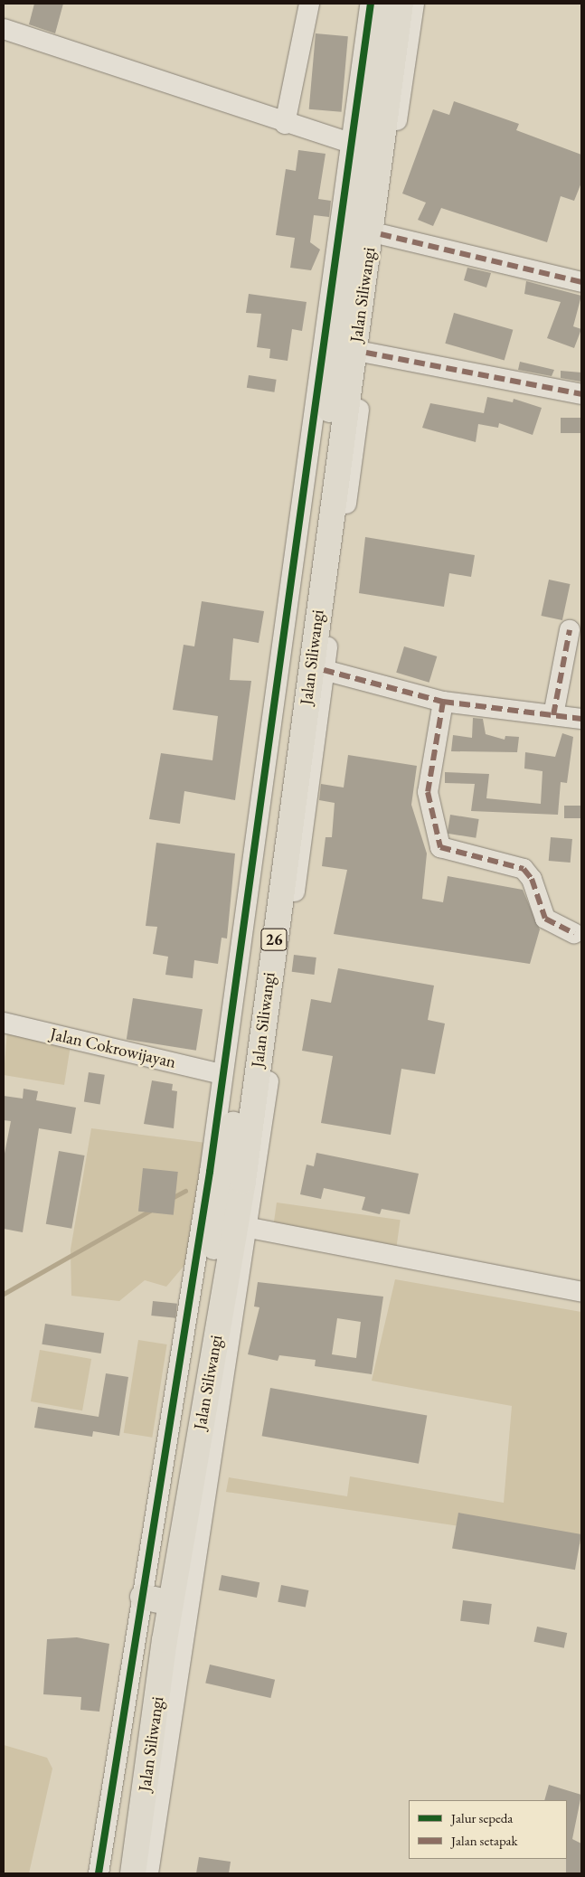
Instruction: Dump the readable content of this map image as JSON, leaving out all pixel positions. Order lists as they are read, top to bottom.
{
  "streets": {
    "highway": ["Jalan Siliwangi", "26"],
    "street": ["Jalan Cokrowijayan"]
  },
  "legend": ["Jalur sepeda", "Jalan setapak"]
}
